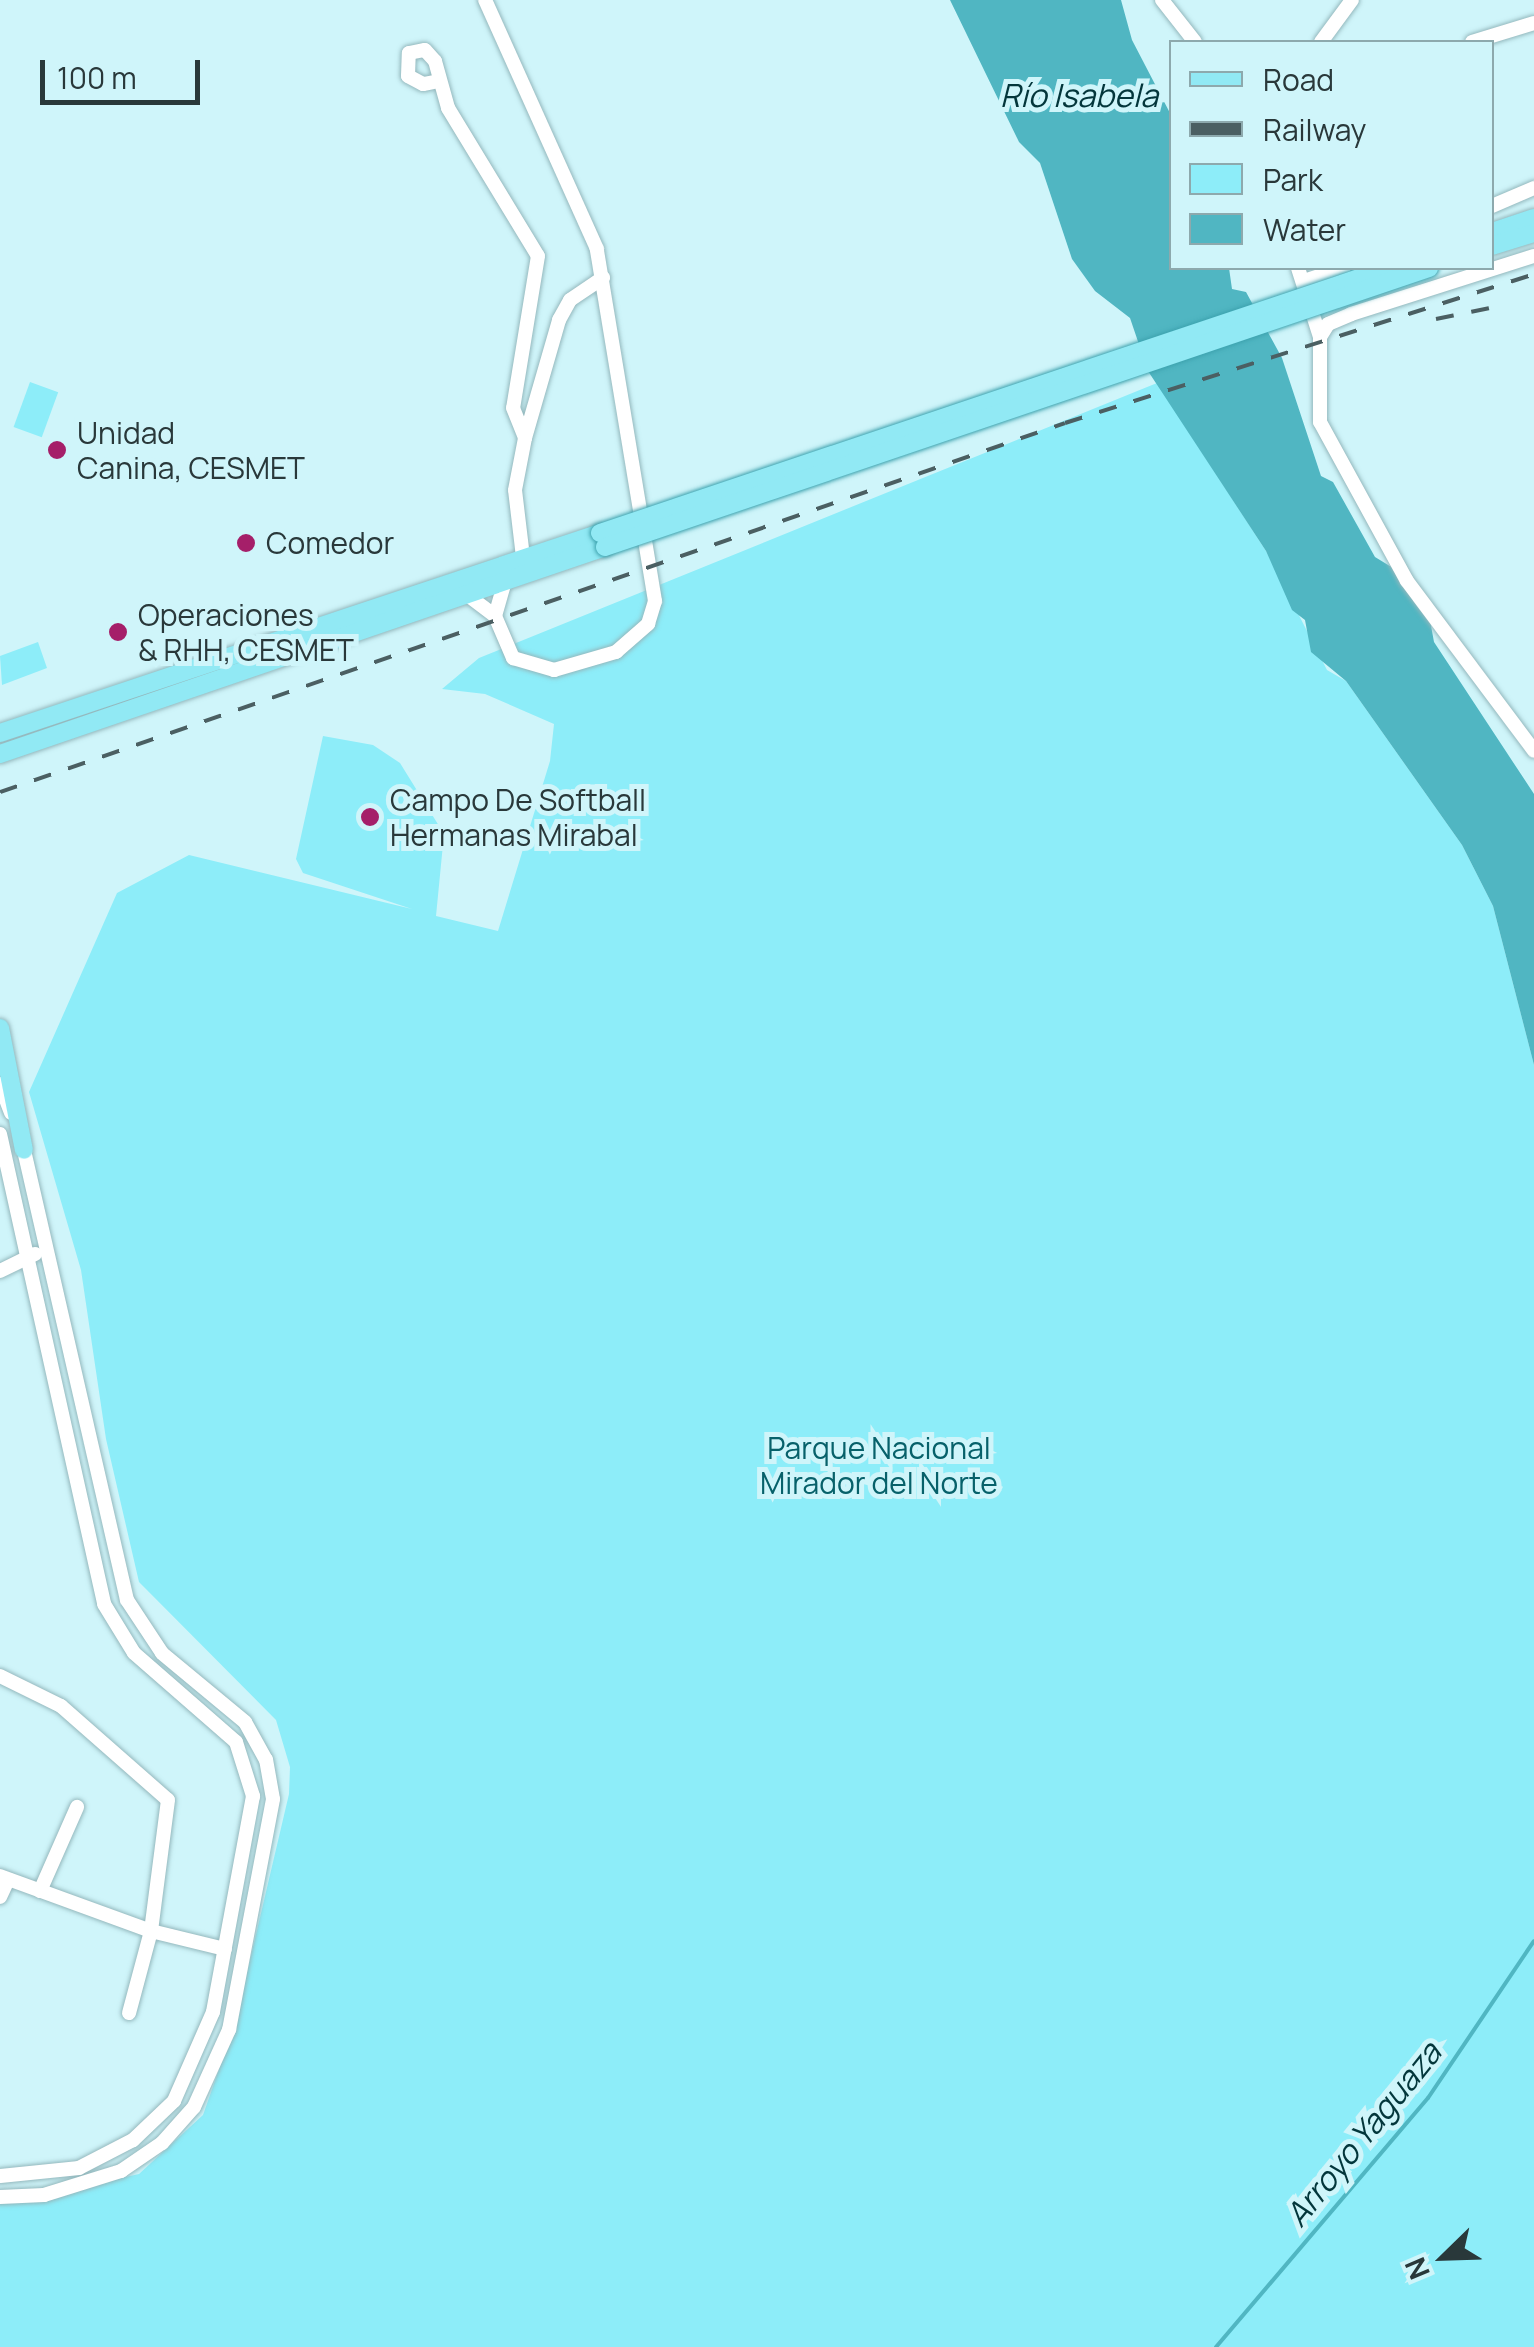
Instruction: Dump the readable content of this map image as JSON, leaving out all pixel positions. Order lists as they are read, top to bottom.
{
  "water": ["Río Isabela", "Arroyo Yaguaza"],
  "parks": ["Parque Nacional Mirador del Norte"],
  "places": [
    "Unidad Canina, CESMET",
    "Comedor",
    "Operaciones & RHH, CESMET",
    "Campo De Softball Hermanas Mirabal"
  ],
  "legend": [
    "Road",
    "Railway",
    "Park",
    "Water"
  ],
  "scale_bar": "100 m",
  "north": "bottom left"
}
